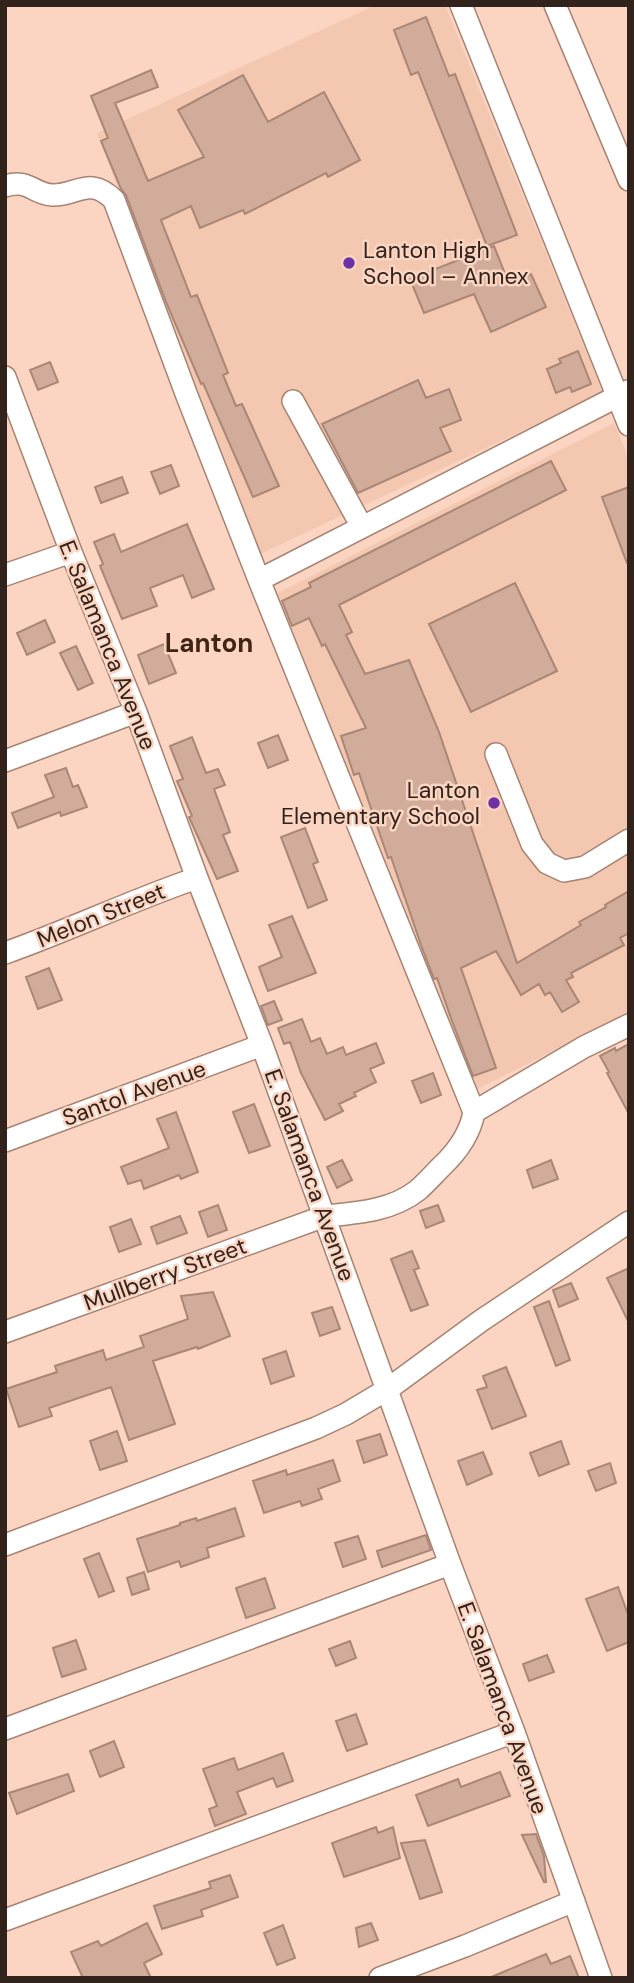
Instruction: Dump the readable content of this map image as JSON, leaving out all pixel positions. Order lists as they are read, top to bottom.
{
  "streets": {
    "street": [
      "E. Salamanca Avenue",
      "Melon Street",
      "Santol Avenue",
      "Mullberry Street"
    ]
  },
  "crossings": [
    ["E. Salamanca Avenue", "Melon Street"],
    ["E. Salamanca Avenue", "Santol Avenue"],
    ["E. Salamanca Avenue", "Mullberry Street"]
  ],
  "districts": ["Lanton"],
  "places": ["Lanton High School – Annex", "Lanton Elementary School"]
}
